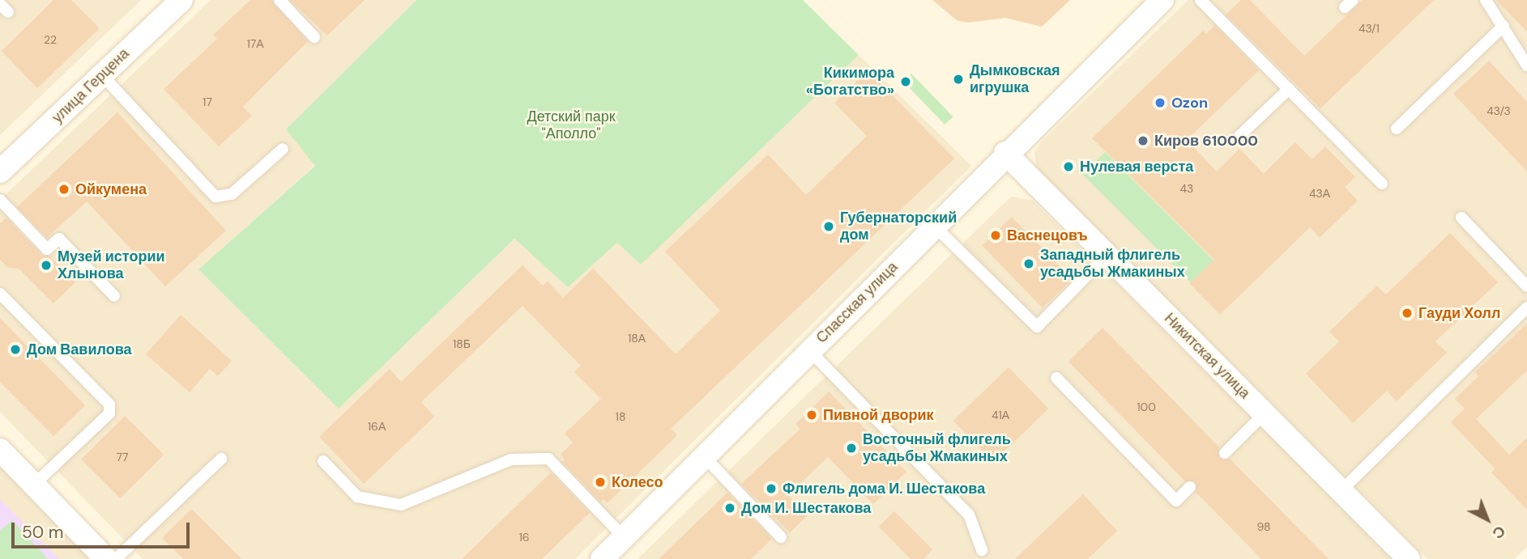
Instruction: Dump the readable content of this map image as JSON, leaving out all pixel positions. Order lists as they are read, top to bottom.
{
  "streets": {
    "street": ["улица Герцена", "Спасская улица", "Никитская улица"]
  },
  "crossings": [
    ["Спасская улица", "Никитская улица"]
  ],
  "parks": ["Детский парк \"Аполло\""],
  "places": [
    "Дымковская игрушка",
    "Кикимора «Богатство»",
    "Ozon",
    "Киров 610000",
    "Нулевая верста",
    "Ойкумена",
    "Губернаторский дом",
    "Васнецовъ",
    "Западный флигель усадьбы Жмакиных",
    "Музей истории Хлынова",
    "Гауди Холл",
    "Дом Вавилова",
    "Пивной дворик",
    "Восточный флигель усадьбы Жмакиных",
    "Колесо",
    "Флигель дома И. Шестакова",
    "Дом И. Шестакова"
  ],
  "house_numbers": [
    "43/1",
    "22",
    "17А",
    "17",
    "43/3",
    "43",
    "43А",
    "18А",
    "18Б",
    "100",
    "41А",
    "18",
    "16А",
    "77",
    "98",
    "16"
  ],
  "scale_bar": "50 m",
  "north": "bottom right"
}
